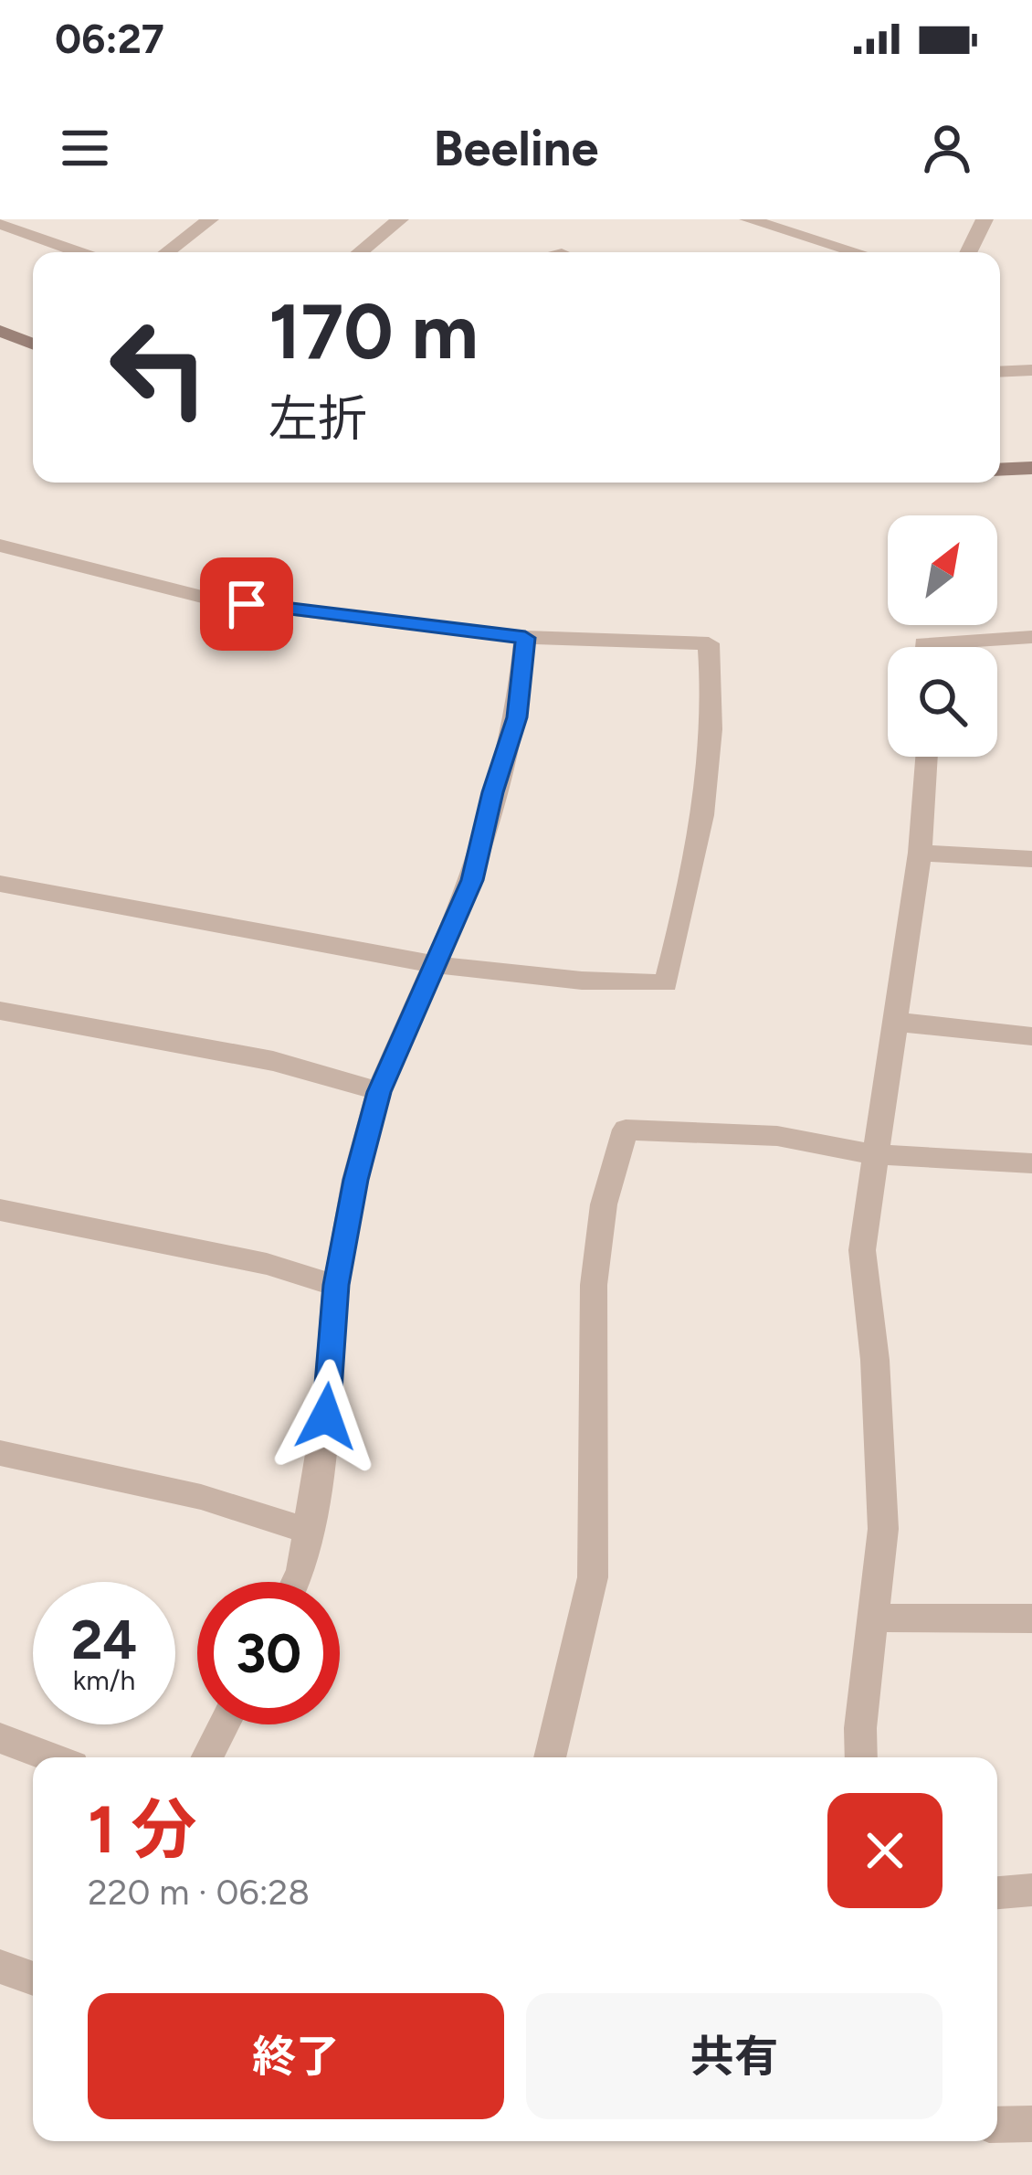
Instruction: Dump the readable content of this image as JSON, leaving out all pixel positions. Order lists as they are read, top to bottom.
{
  "north": "top right",
  "page": {
    "status": "06:27",
    "header": "Beeline",
    "turn": ["170 m", "左折"],
    "speed": "24 km/h",
    "limit": "30",
    "heading": ["1 分", "220 m · 06:28"],
    "buttons": ["終了", "共有"]
  }
}
